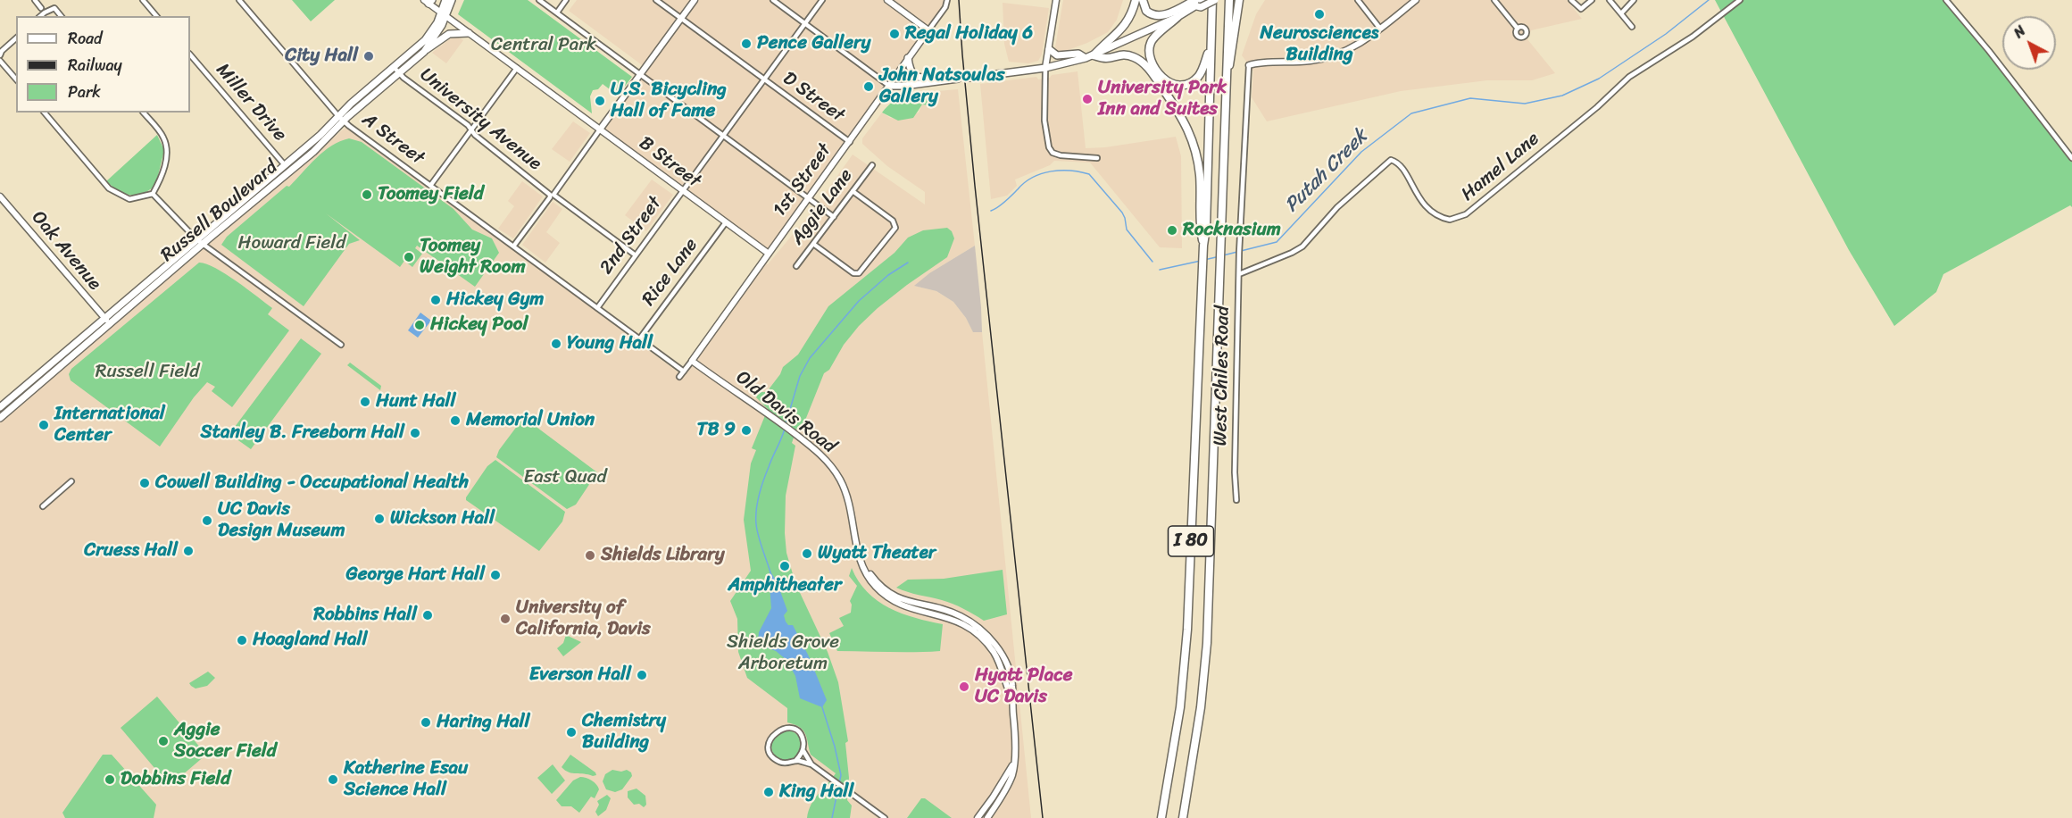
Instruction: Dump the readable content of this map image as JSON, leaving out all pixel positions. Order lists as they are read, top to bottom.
{
  "streets": {
    "highway": ["I 80"],
    "main road": ["Russell Boulevard"],
    "street": [
      "D Street",
      "Miller Drive",
      "University Avenue",
      "A Street",
      "B Street",
      "Hamel Lane",
      "1st Street",
      "Aggie Lane",
      "2nd Street",
      "Oak Avenue",
      "Rice Lane",
      "West Chiles Road",
      "Old Davis Road"
    ]
  },
  "crossings": [
    ["D Street", "1st Street"],
    ["D Street", "2nd Street"],
    ["Miller Drive", "Russell Boulevard"],
    ["University Avenue", "Russell Boulevard"],
    ["University Avenue", "2nd Street"],
    ["A Street", "1st Street"],
    ["A Street", "Russell Boulevard"],
    ["A Street", "2nd Street"],
    ["A Street", "Rice Lane"],
    ["B Street", "1st Street"],
    ["B Street", "Russell Boulevard"],
    ["B Street", "2nd Street"],
    ["B Street", "Rice Lane"],
    ["Hamel Lane", "West Chiles Road"],
    ["1st Street", "Old Davis Road"],
    ["Russell Boulevard", "Oak Avenue"]
  ],
  "water": ["Putah Creek"],
  "parks": [
    "Central Park",
    "Howard Field",
    "Russell Field",
    "East Quad",
    "Shields Grove Arboretum"
  ],
  "places": [
    "Neurosciences Building",
    "Regal Holiday 6",
    "Pence Gallery",
    "City Hall",
    "John Natsoulas Gallery",
    "University Park Inn and Suites",
    "U.S. Bicycling Hall of Fame",
    "Toomey Field",
    "Rocknasium",
    "Toomey Weight Room",
    "Hickey Gym",
    "Hickey Pool",
    "Young Hall",
    "Hunt Hall",
    "Memorial Union",
    "International Center",
    "TB 9",
    "Stanley B. Freeborn Hall",
    "Cowell Building - Occupational Health",
    "Wickson Hall",
    "UC Davis Design Museum",
    "Cruess Hall",
    "Wyatt Theater",
    "Shields Library",
    "Amphitheater",
    "George Hart Hall",
    "Robbins Hall",
    "University of California, Davis",
    "Hoagland Hall",
    "Everson Hall",
    "Hyatt Place UC Davis",
    "Haring Hall",
    "Chemistry Building",
    "Aggie Soccer Field",
    "Dobbins Field",
    "Katherine Esau Science Hall",
    "King Hall"
  ],
  "legend": ["Road", "Railway", "Park"],
  "north": "top left"
}
